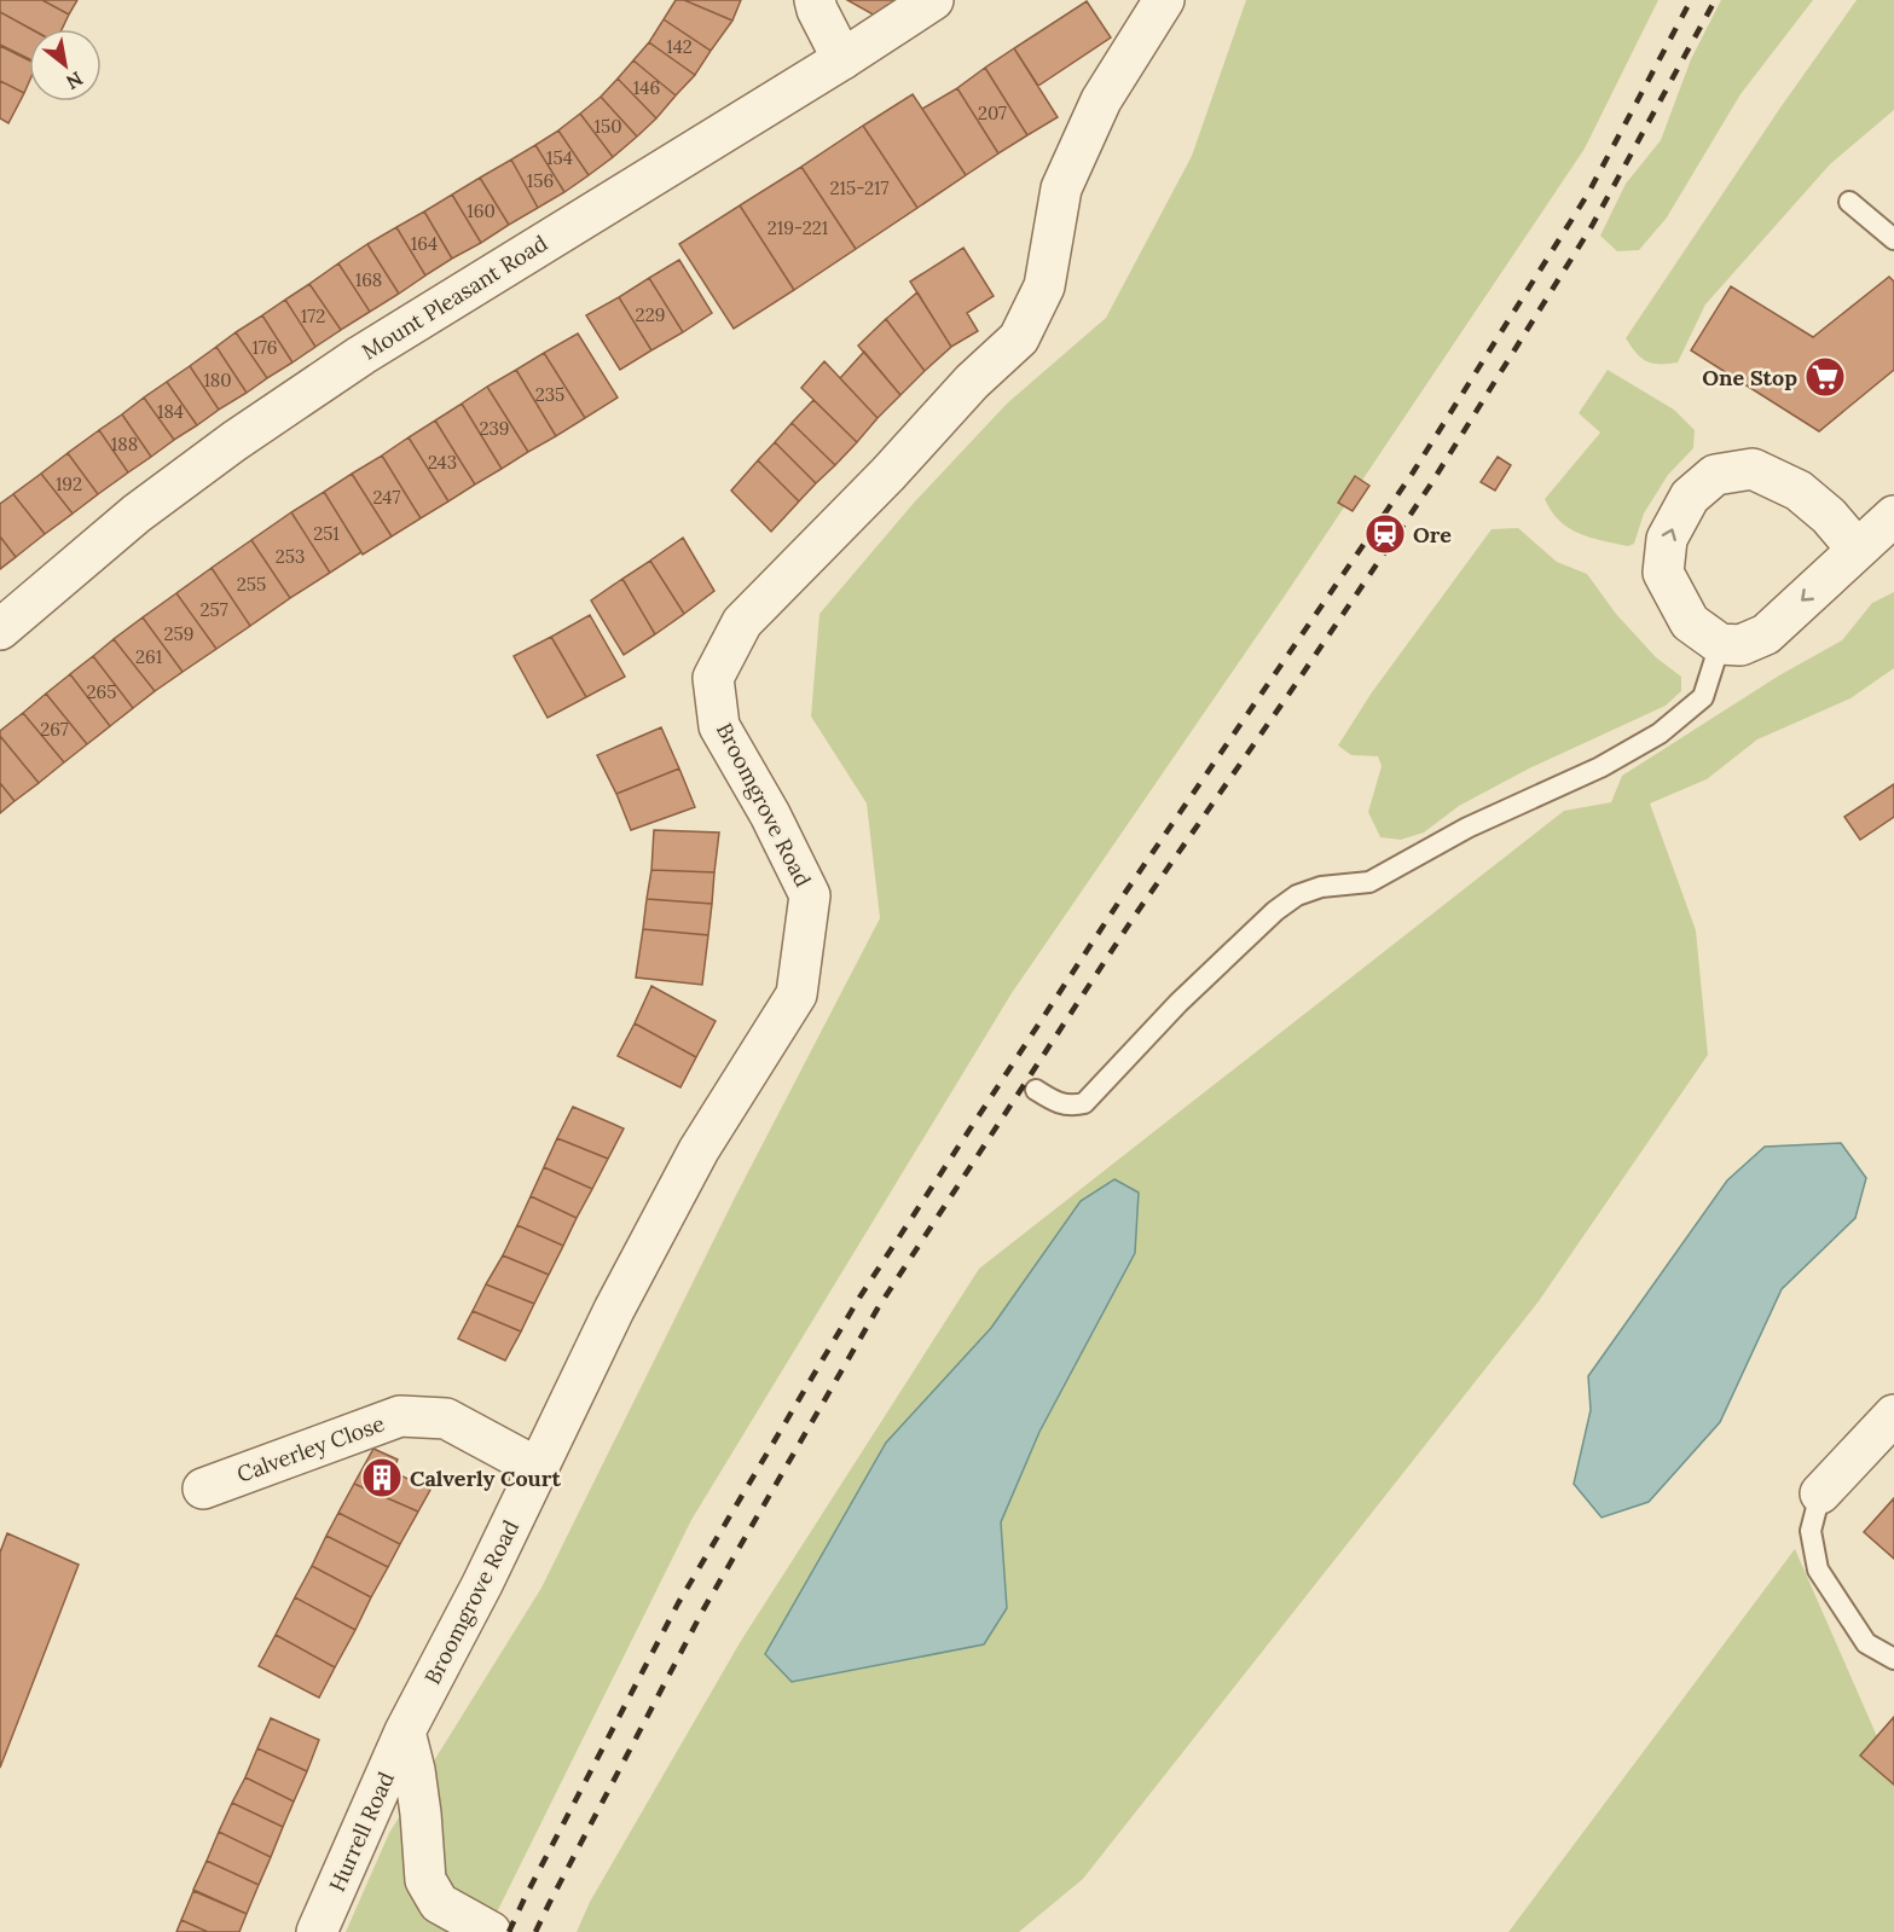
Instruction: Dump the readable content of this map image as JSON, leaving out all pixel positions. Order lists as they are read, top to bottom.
{
  "streets": {
    "street": [
      "Mount Pleasant Road",
      "Broomgrove Road",
      "Calverley Close",
      "Hurrell Road"
    ]
  },
  "crossings": [
    ["Broomgrove Road", "Calverley Close"],
    ["Broomgrove Road", "Hurrell Road"]
  ],
  "places": {
    "supermarket": ["One Stop"],
    "station": ["Ore"],
    "building": ["Calverly Court"]
  },
  "house_numbers": [
    "142",
    "146",
    "207",
    "150",
    "154",
    "156",
    "215-217",
    "160",
    "219-221",
    "164",
    "168",
    "229",
    "172",
    "176",
    "180",
    "235",
    "184",
    "239",
    "188",
    "243",
    "192",
    "247",
    "251",
    "253",
    "255",
    "257",
    "259",
    "261",
    "265",
    "267"
  ],
  "north": "bottom right"
}
